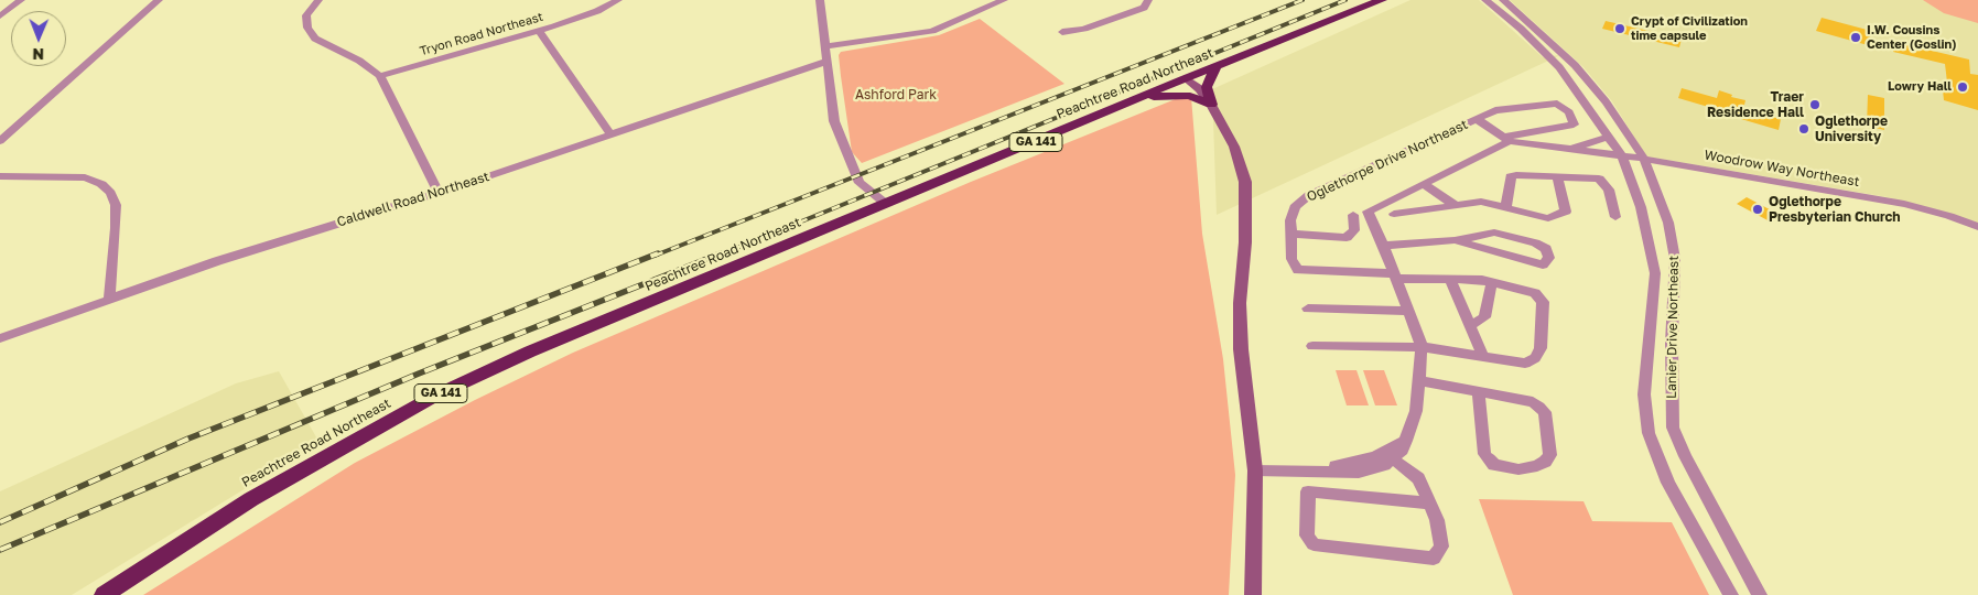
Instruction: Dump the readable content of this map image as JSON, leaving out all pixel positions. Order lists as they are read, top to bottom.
{
  "streets": {
    "highway": ["Peachtree Road Northeast", "GA 141"],
    "street": [
      "Tryon Road Northeast",
      "Oglethorpe Drive Northeast",
      "Woodrow Way Northeast",
      "Caldwell Road Northeast",
      "Lanier Drive Northeast"
    ]
  },
  "crossings": [
    ["Oglethorpe Drive Northeast", "Woodrow Way Northeast"],
    ["Oglethorpe Drive Northeast", "Lanier Drive Northeast"],
    ["Woodrow Way Northeast", "Lanier Drive Northeast"]
  ],
  "parks": ["Ashford Park"],
  "places": [
    "Crypt of Civilization time capsule",
    "I.W. Cousins Center (Goslin)",
    "Lowry Hall",
    "Traer Residence Hall",
    "Oglethorpe University",
    "Oglethorpe Presbyterian Church"
  ],
  "north": "bottom"
}
